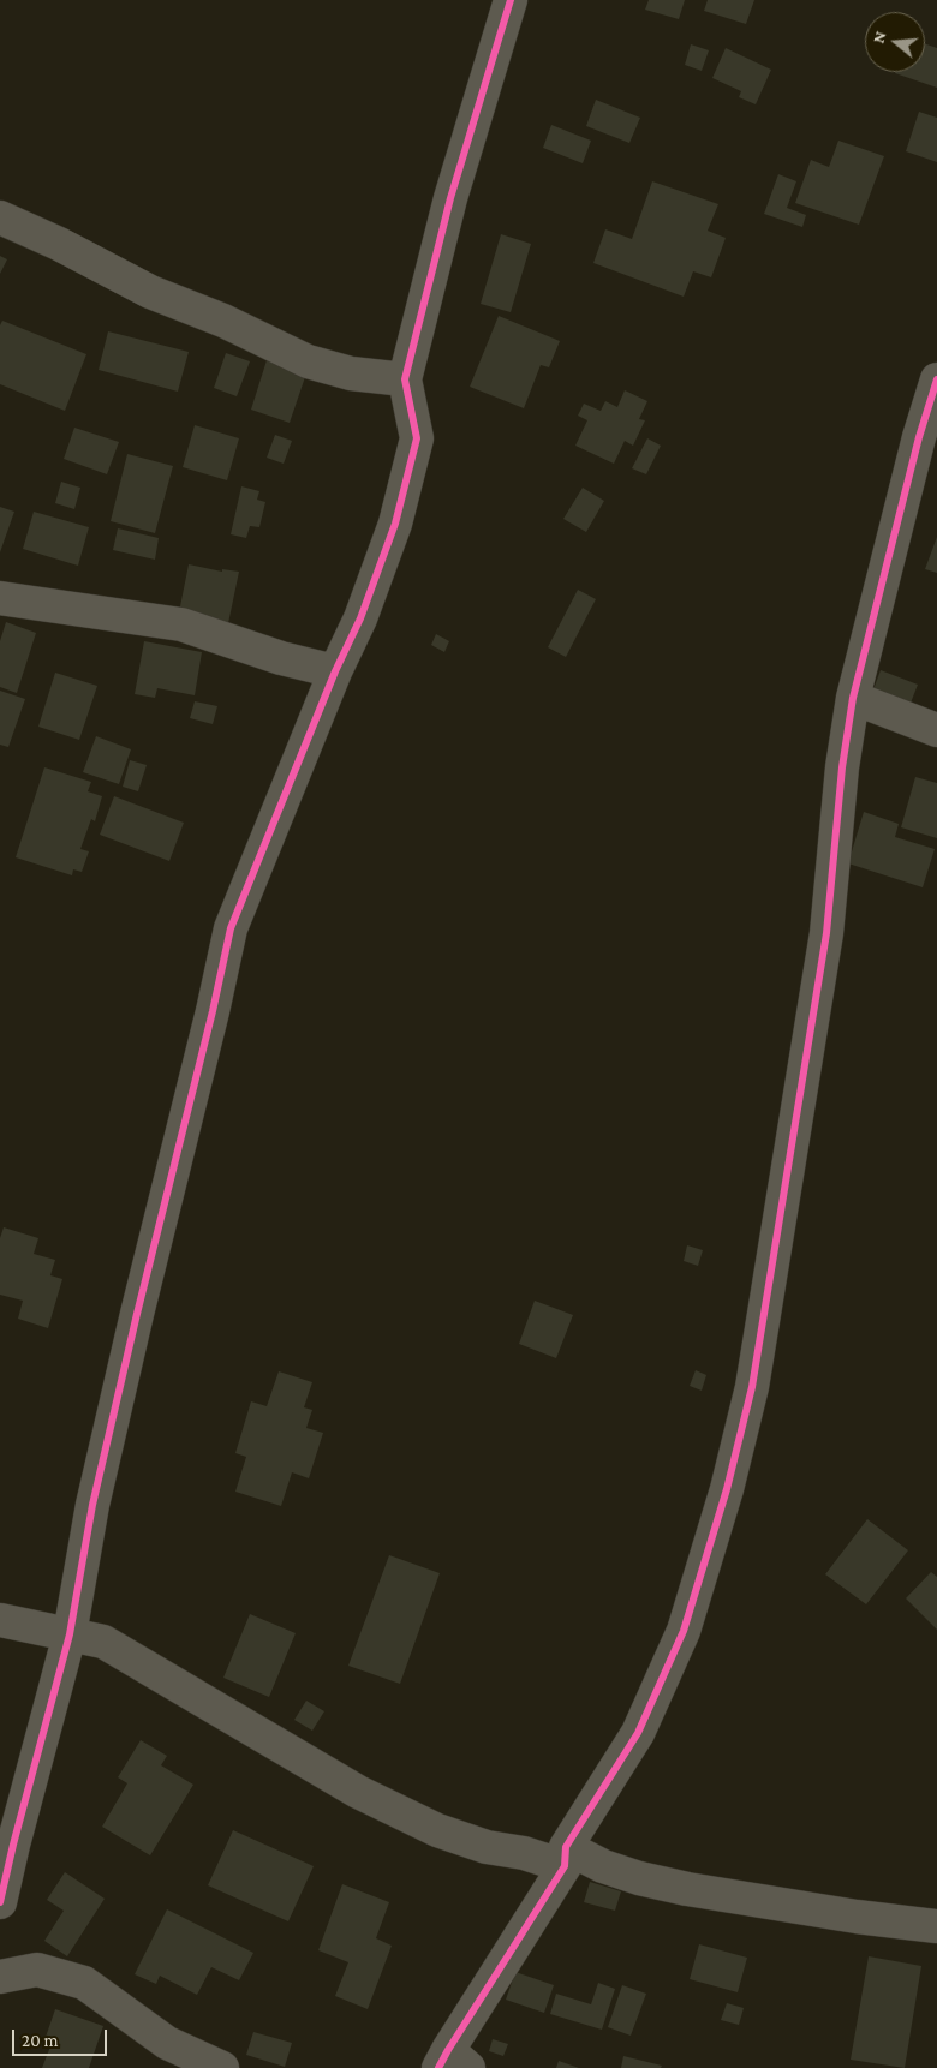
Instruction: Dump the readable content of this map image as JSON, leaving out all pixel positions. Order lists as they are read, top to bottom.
{
  "scale_bar": "20 m",
  "north": "left"
}
